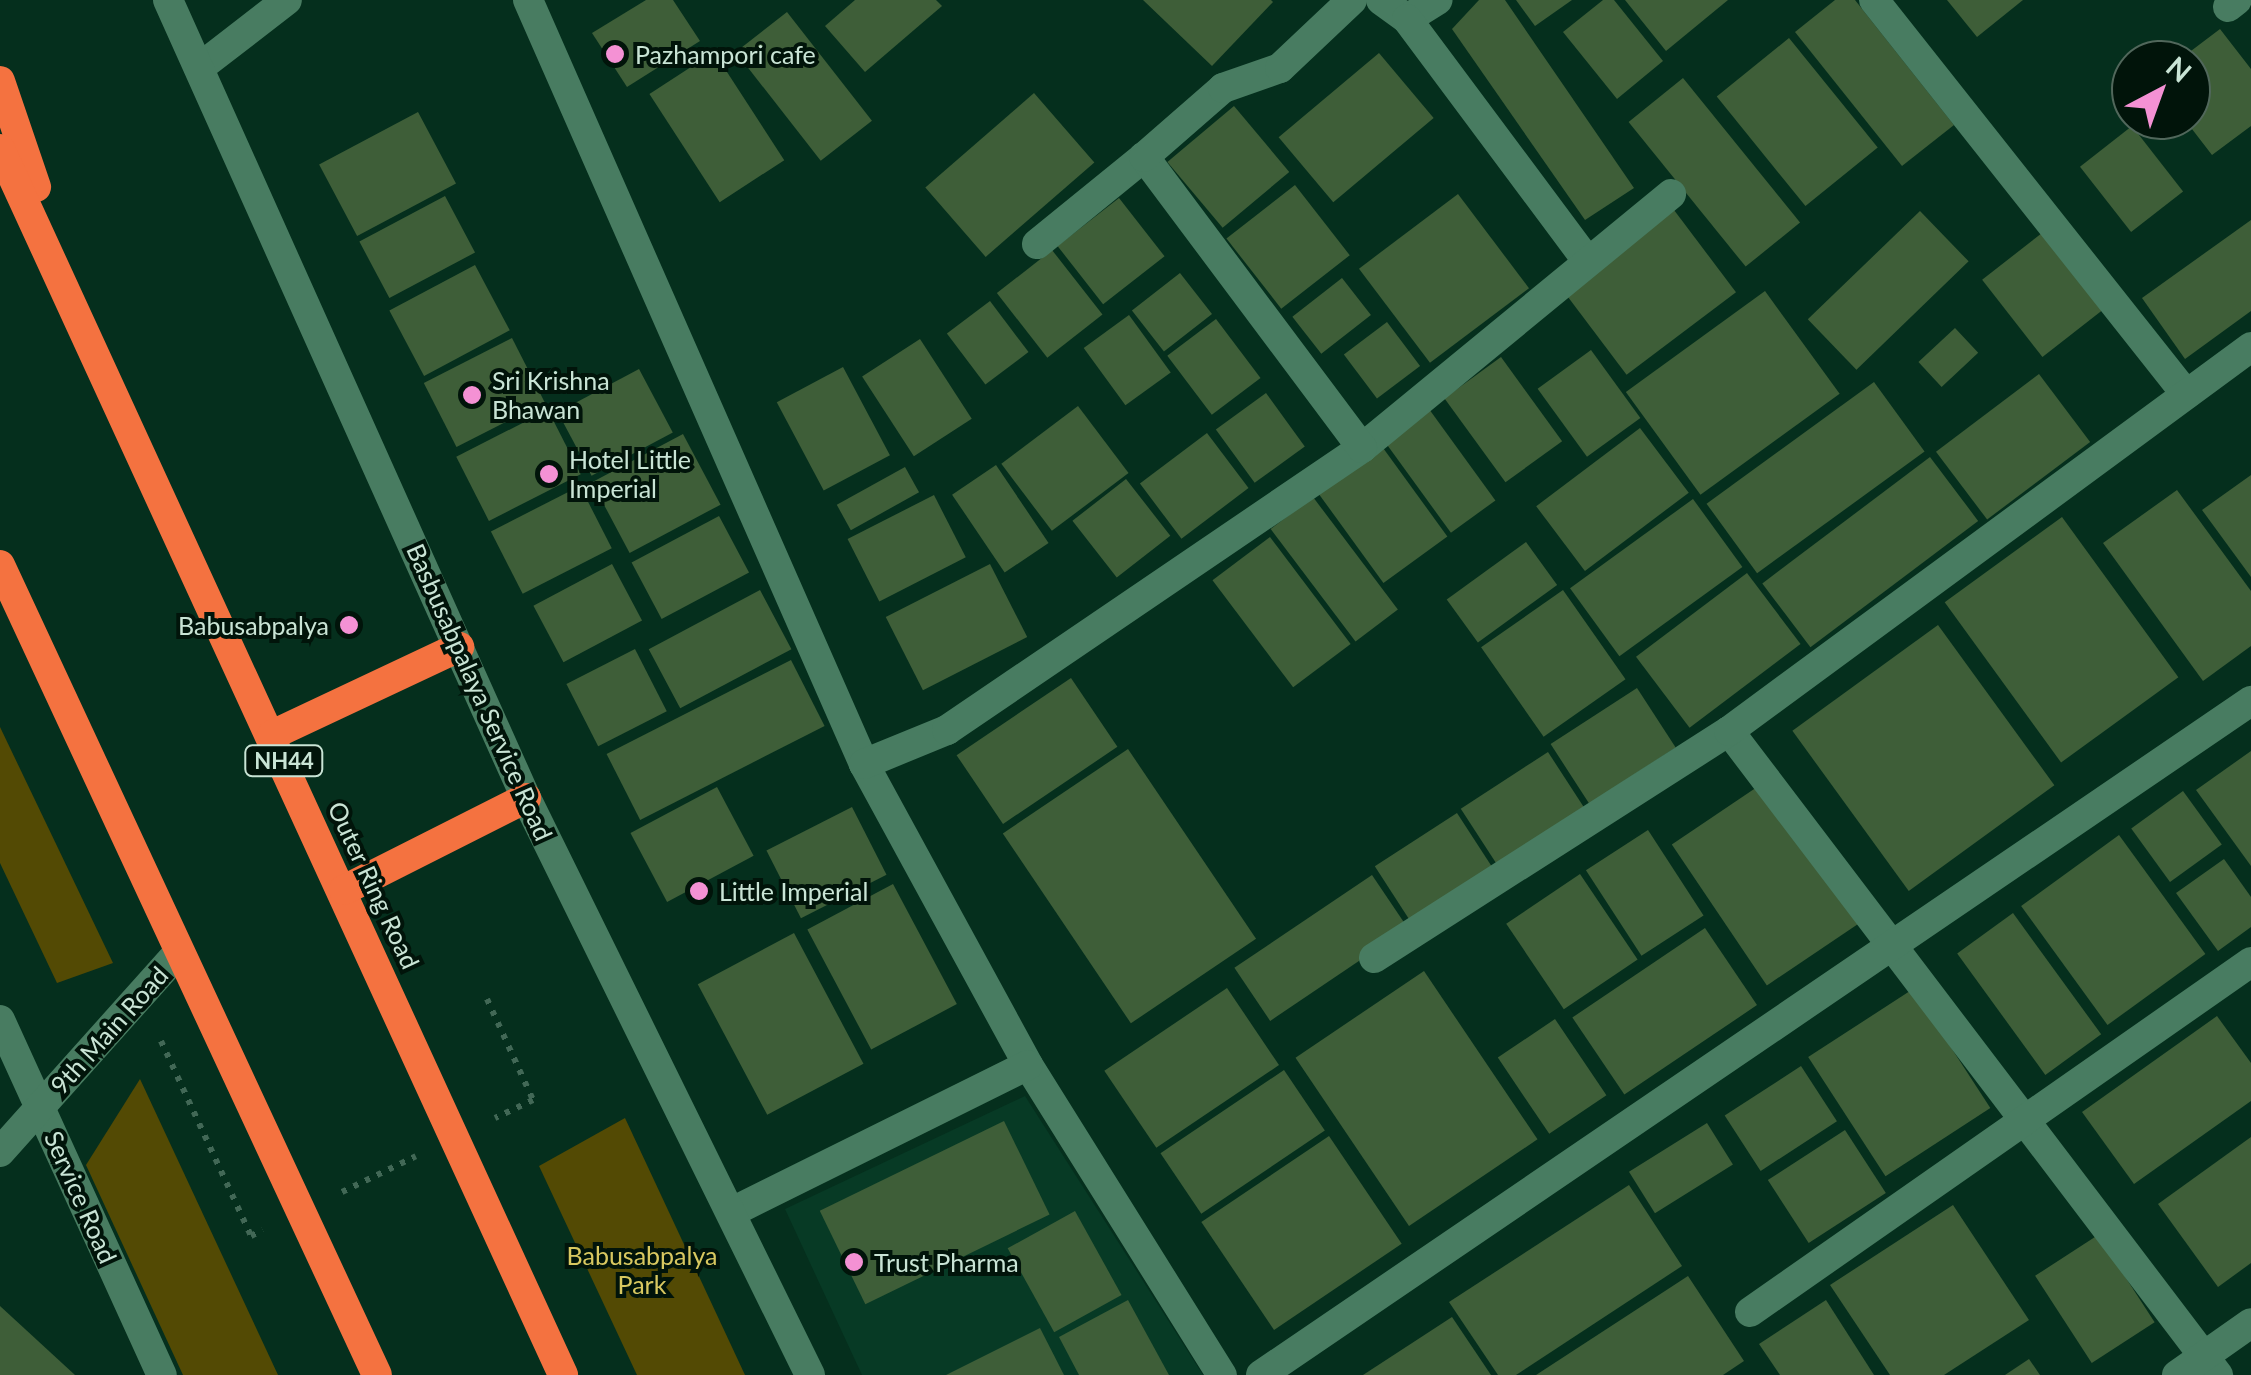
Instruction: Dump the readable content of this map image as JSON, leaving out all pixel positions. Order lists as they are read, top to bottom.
{
  "streets": {
    "highway": ["NH44", "Outer Ring Road"],
    "street": ["Basbusabpalaya Service Road", "9th Main Road", "Service Road"]
  },
  "crossings": [
    ["9th Main Road", "Service Road"]
  ],
  "parks": ["Babusabpalya Park"],
  "places": [
    "Pazhampori cafe",
    "Sri Krishna Bhawan",
    "Hotel Little Imperial",
    "Babusabpalya",
    "Little Imperial",
    "Trust Pharma"
  ],
  "north": "top right"
}
